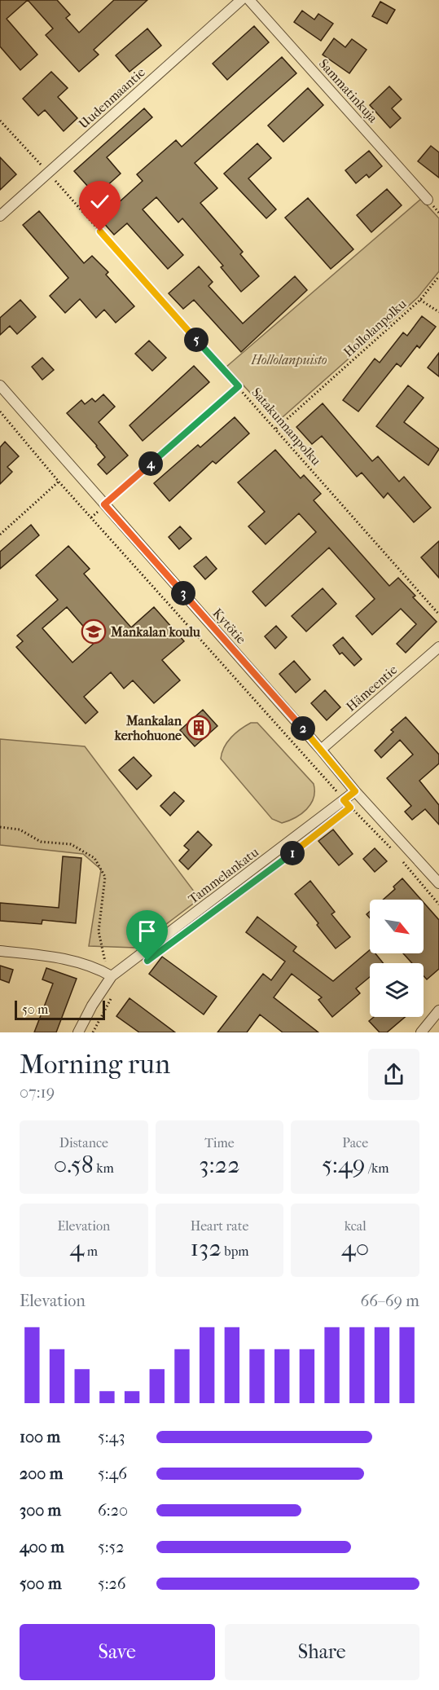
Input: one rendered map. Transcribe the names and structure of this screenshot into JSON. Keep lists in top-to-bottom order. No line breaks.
{"streets":{"street":["Sammatinkuja","Uudenmaantie","Kytötie","Hämeentie","Tammelankatu"],"path":["Hollolanpolku","Satakunnanpolku"]},"crossings":[["Uudenmaantie","Satakunnanpolku"],["Hollolanpolku","Satakunnanpolku"],["Kytötie","Hämeentie"],["Kytötie","Tammelankatu"]],"parks":["Hollolanpuisto"],"places":{"school or university":["Mankalan koulu"],"building":["Mankalan kerhohuone"]},"scale_bar":"50 m","north":"bottom right","page":{"pins":["5","4","3","2","1"],"scale":"50 m","heading":["Morning run","07:19"],"stats":[["Distance","0.58 km"],["Time","3:22"],["Pace","5:49 /km"],["Elevation","4 m"],["Heart rate","132 bpm"],["kcal","40"]],"chart":["Elevation","66–69 m"],"list":[{"name":"100 m","note":"5:43"},{"name":"200 m","note":"5:46"},{"name":"300 m","note":"6:20"},{"name":"400 m","note":"5:52"},{"name":"500 m","note":"5:26"}],"buttons":["Save","Share"]}}
